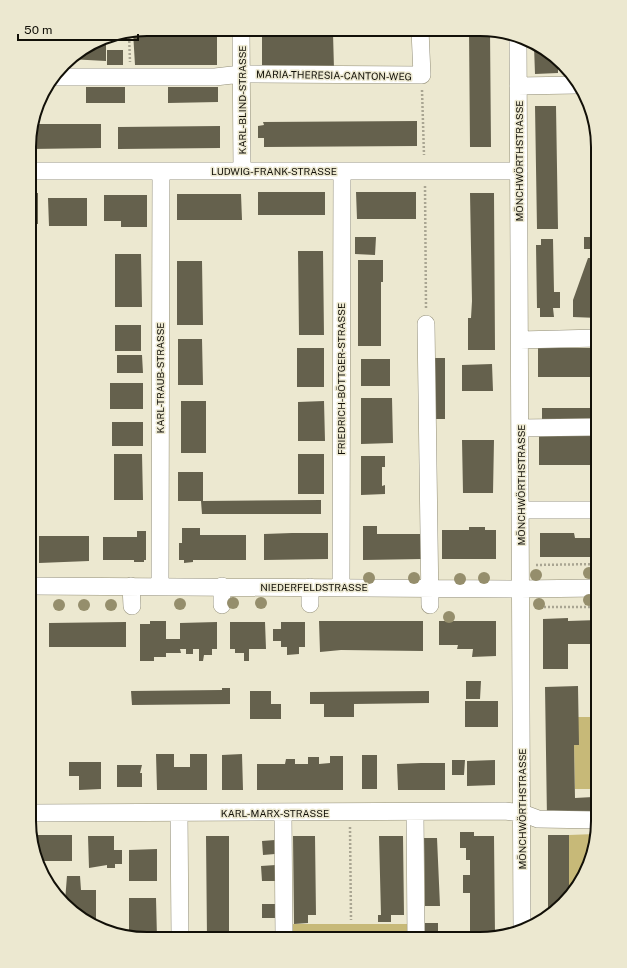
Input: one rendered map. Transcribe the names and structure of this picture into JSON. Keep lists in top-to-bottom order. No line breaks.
{"streets":{"street":["MARIA-THERESIA-CANTON-WEG","KARL-BLIND-STRASSE","MÖNCHWÖRTHSTRASSE","LUDWIG-FRANK-STRASSE","KARL-TRAUB-STRASSE","FRIEDRICH-BÖTTGER-STRASSE","NIEDERFELDSTRASSE","KARL-MARX-STRASSE"]},"crossings":[["MARIA-THERESIA-CANTON-WEG","KARL-BLIND-STRASSE"],["KARL-BLIND-STRASSE","LUDWIG-FRANK-STRASSE"],["MÖNCHWÖRTHSTRASSE","LUDWIG-FRANK-STRASSE"],["MÖNCHWÖRTHSTRASSE","NIEDERFELDSTRASSE"],["MÖNCHWÖRTHSTRASSE","KARL-MARX-STRASSE"],["LUDWIG-FRANK-STRASSE","KARL-TRAUB-STRASSE"],["LUDWIG-FRANK-STRASSE","FRIEDRICH-BÖTTGER-STRASSE"],["KARL-TRAUB-STRASSE","NIEDERFELDSTRASSE"],["FRIEDRICH-BÖTTGER-STRASSE","NIEDERFELDSTRASSE"]],"scale_bar":"50 m"}
